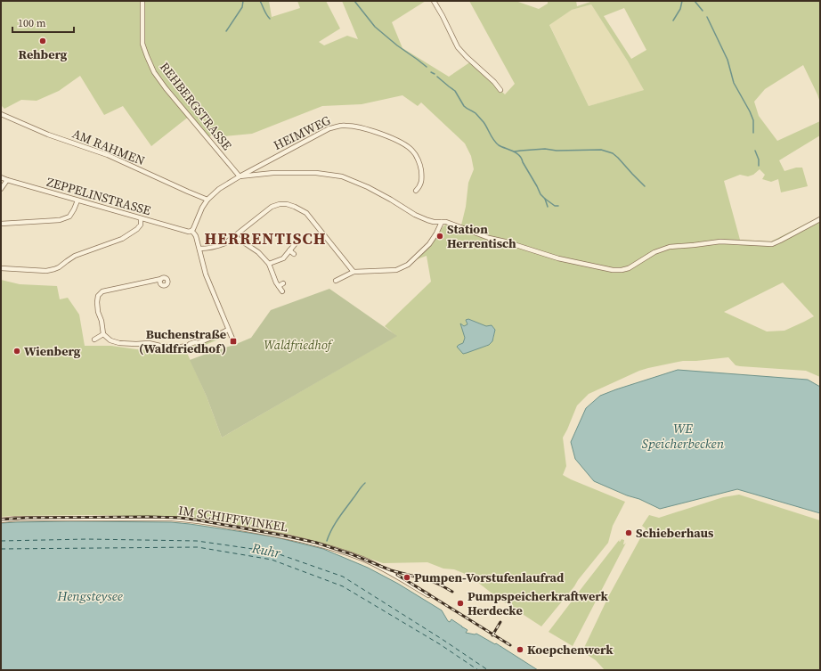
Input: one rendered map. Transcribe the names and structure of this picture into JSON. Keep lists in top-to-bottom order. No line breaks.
{"streets":{"street":["REHBERGSTRASSE","HEIMWEG","AM RAHMEN","ZEPPELINSTRASSE","IM SCHIFFWINKEL"]},"crossings":[["REHBERGSTRASSE","HEIMWEG"],["HEIMWEG","AM RAHMEN"],["HEIMWEG","ZEPPELINSTRASSE"]],"districts":["HERRENTISCH"],"water":["WE Speicherbecken","Ruhr","Hengsteysee"],"parks":["Waldfriedhof"],"places":{"other":["Rehberg","Station Herrentisch","Wienberg","Schieberhaus","Pumpen-Vorstufenlaufrad","Pumpspeicherkraftwerk Herdecke","Koepchenwerk"],"transit":["Buchenstraße (Waldfriedhof)"]},"scale_bar":"100 m"}
